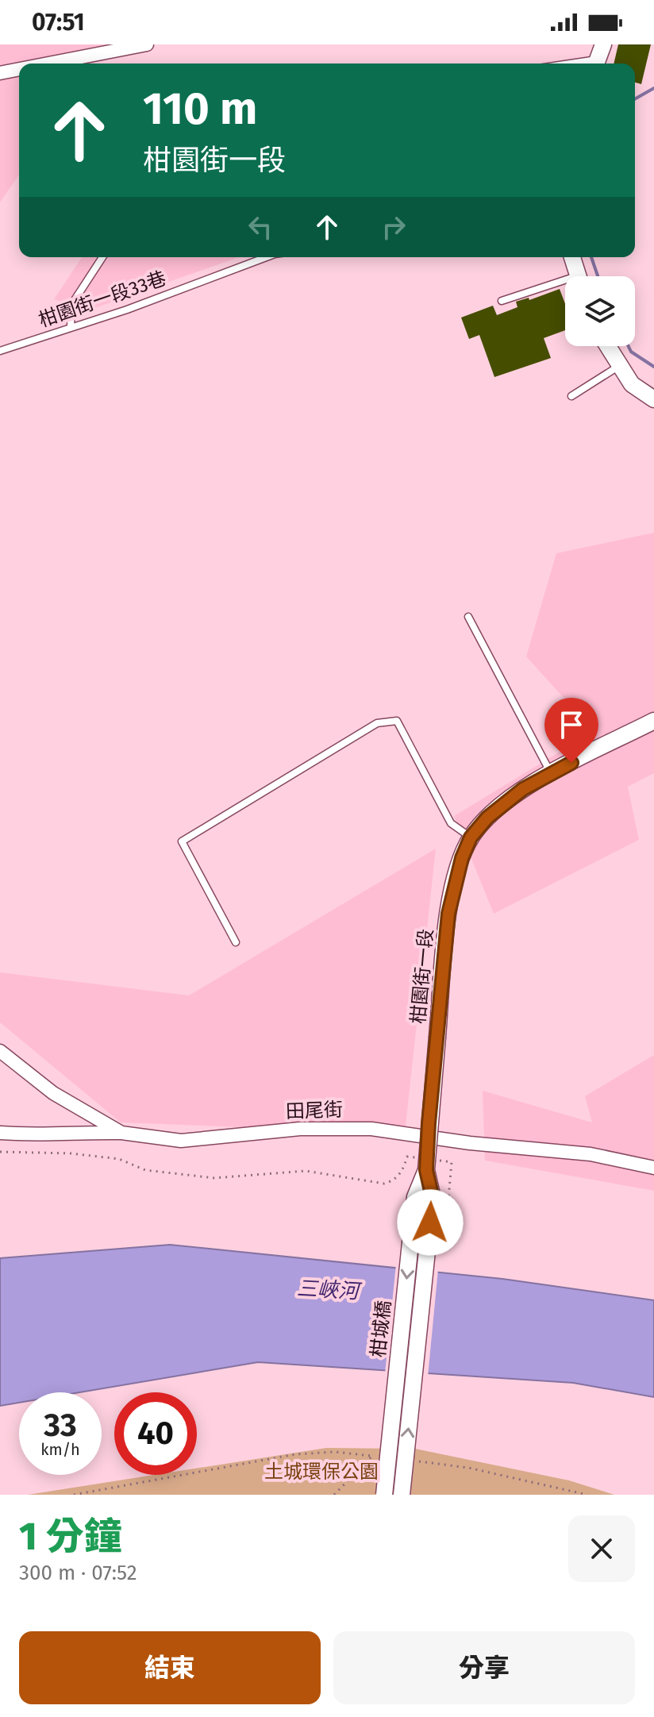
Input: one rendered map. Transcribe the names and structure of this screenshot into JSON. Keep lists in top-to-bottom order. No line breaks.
{"streets":{"street":["柑園街一段","田尾街","柑城橋"],"lane":["柑園街一段33巷"]},"crossings":[["柑園街一段","柑城橋"]],"water":["三峽河"],"parks":["土城環保公園"],"page":{"status":"07:51","turn":["110 m","柑園街一段"],"speed":"33 km/h","limit":"40","heading":["1 分鐘","300 m · 07:52"],"buttons":["結束","分享"]}}
